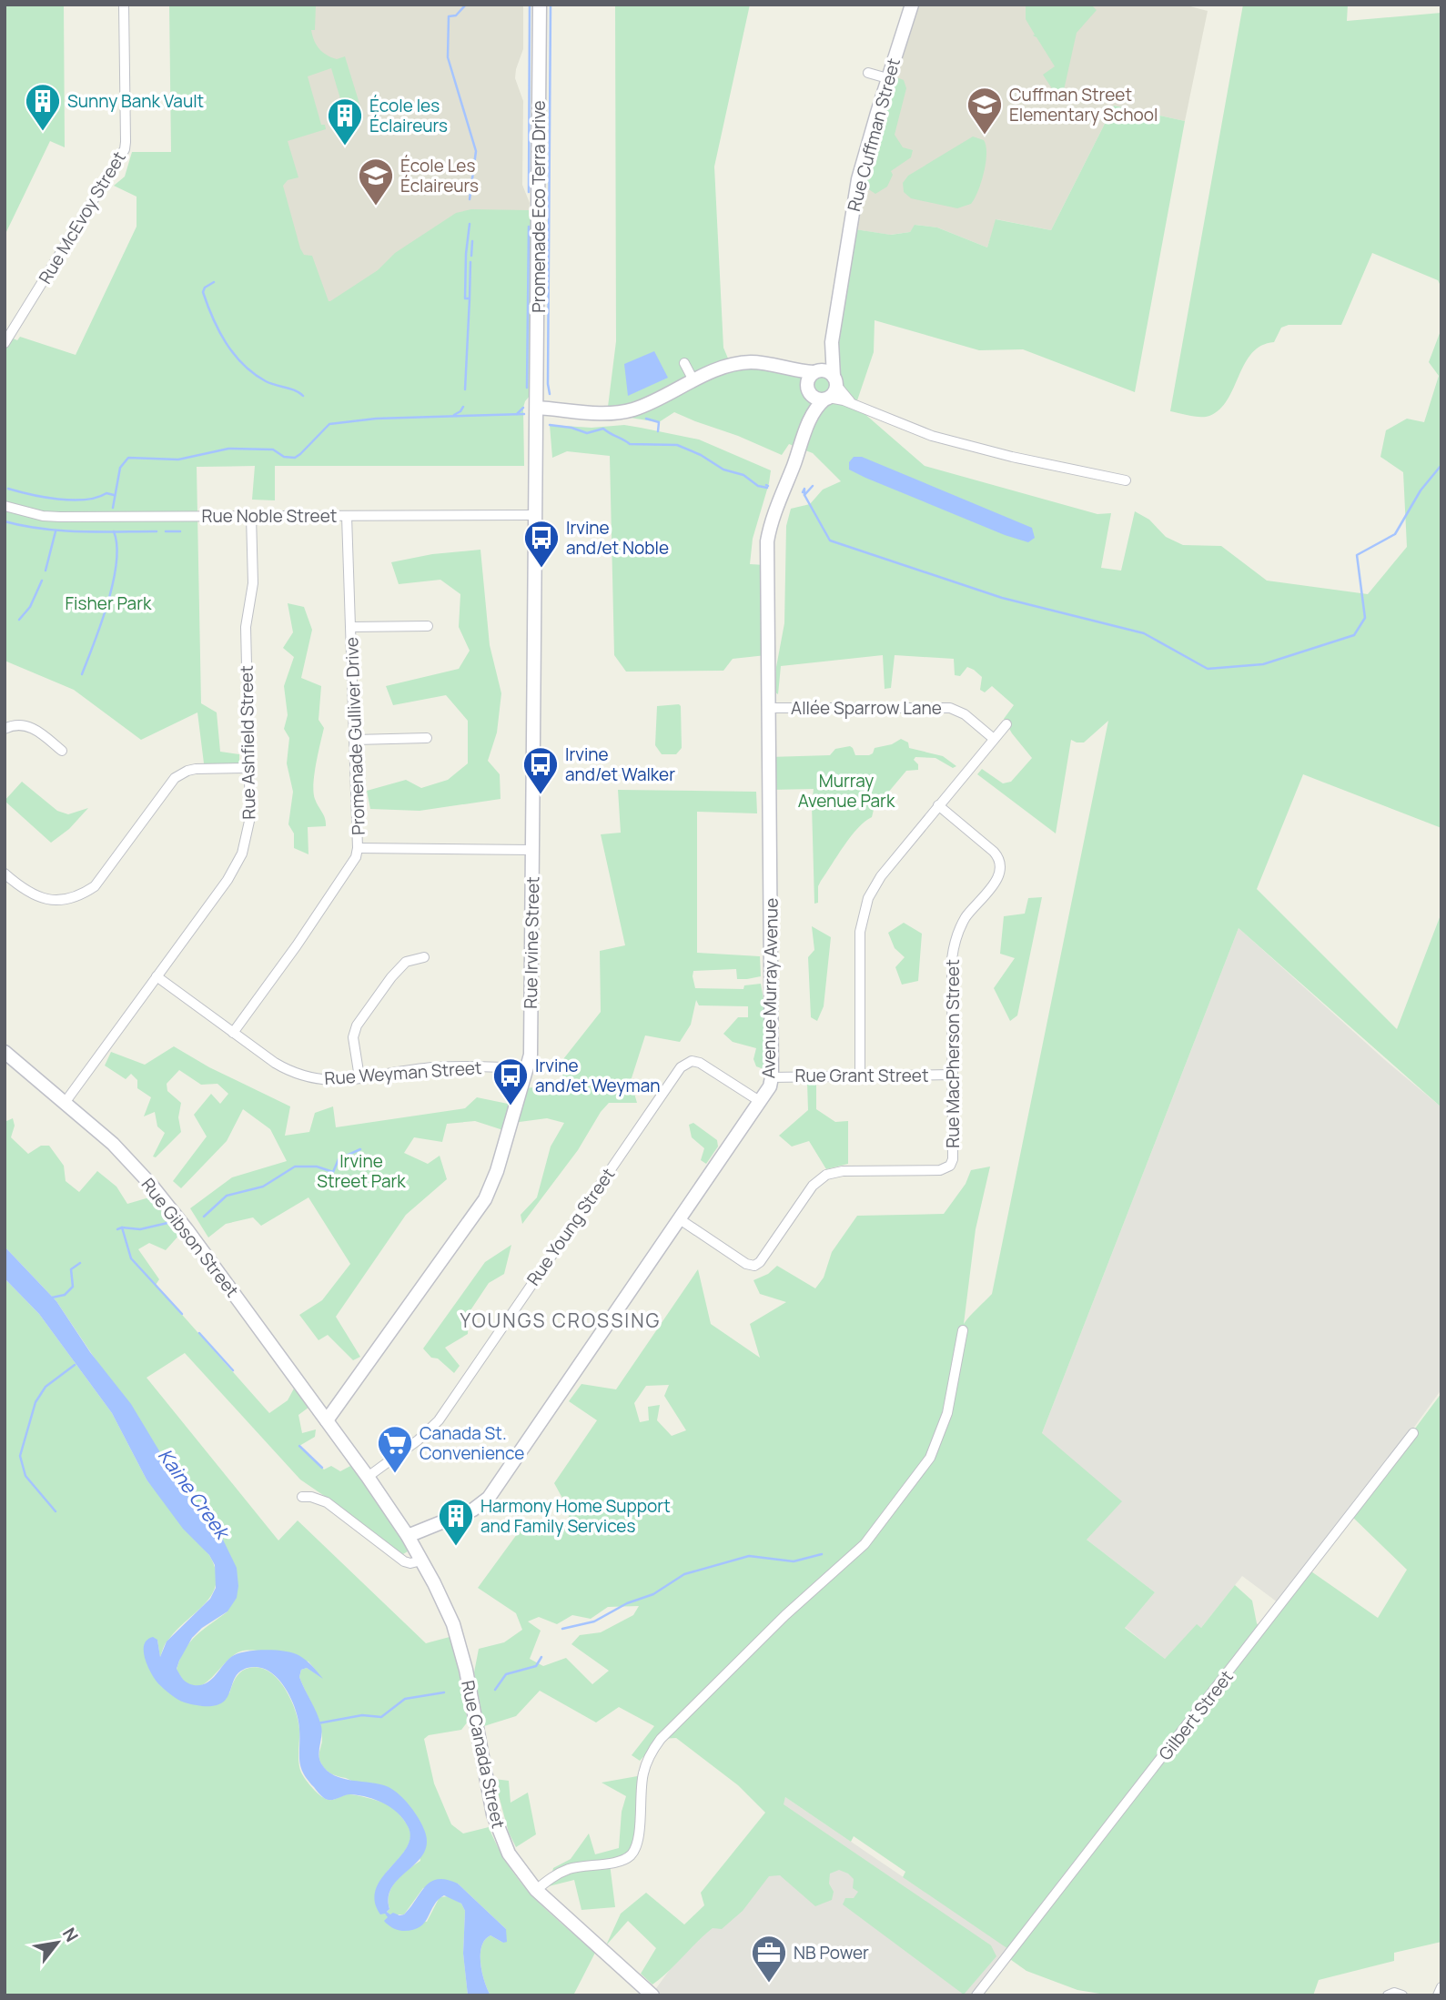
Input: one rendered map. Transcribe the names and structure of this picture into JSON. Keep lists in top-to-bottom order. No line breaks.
{"streets":{"street":["Rue Cuffman Street","Promenade Eco Terra Drive","Rue McEvoy Street","Rue Noble Street","Allée Sparrow Lane","Promenade Gulliver Drive","Rue Ashfield Street","Rue Irvine Street","Avenue Murray Avenue","Rue MacPherson Street","Rue Weyman Street","Rue Grant Street","Rue Young Street","Rue Gibson Street","Gilbert Street","Rue Canada Street"]},"crossings":[["Promenade Eco Terra Drive","Rue Irvine Street"],["Rue Noble Street","Promenade Gulliver Drive"],["Rue Noble Street","Rue Ashfield Street"],["Rue Noble Street","Rue Irvine Street"],["Allée Sparrow Lane","Avenue Murray Avenue"],["Promenade Gulliver Drive","Rue Weyman Street"],["Rue Ashfield Street","Rue Weyman Street"],["Rue Ashfield Street","Rue Gibson Street"],["Rue Irvine Street","Rue Weyman Street"],["Rue Irvine Street","Rue Gibson Street"],["Avenue Murray Avenue","Rue MacPherson Street"],["Avenue Murray Avenue","Rue Grant Street"],["Avenue Murray Avenue","Rue Young Street"],["Avenue Murray Avenue","Rue Canada Street"],["Rue MacPherson Street","Rue Grant Street"],["Rue Young Street","Rue Gibson Street"],["Rue Young Street","Rue Canada Street"],["Rue Gibson Street","Rue Canada Street"]],"districts":["YOUNGS CROSSING"],"water":["Kaine Creek"],"parks":["Fisher Park","Murray Avenue Park","Irvine Street Park"],"places":{"building":["Sunny Bank Vault","École les Éclaireurs","Harmony Home Support and Family Services"],"school or university":["Cuffman Street Elementary School","École Les Éclaireurs"],"bus stop":["Irvine and/et Noble","Irvine and/et Walker","Irvine and/et Weyman"],"supermarket":["Canada St. Convenience"],"office":["NB Power"]},"north":"top right"}
